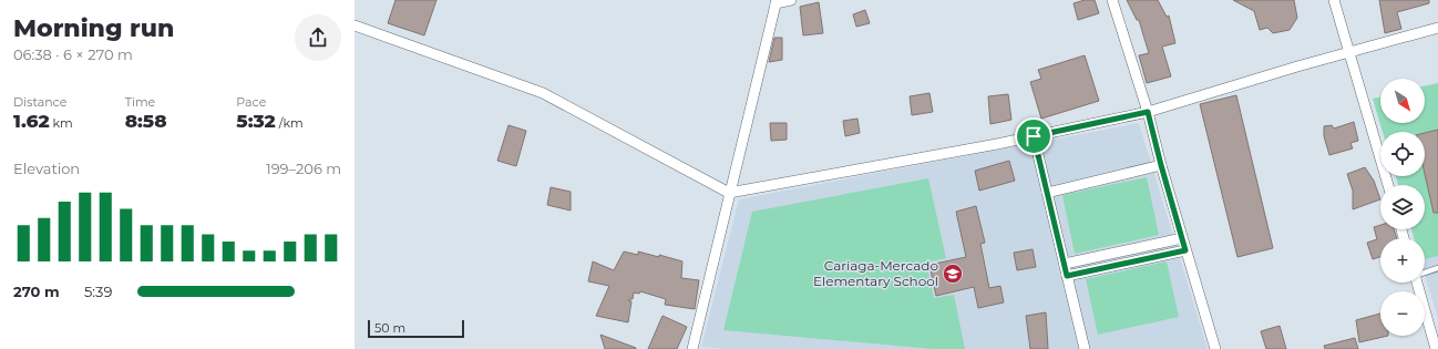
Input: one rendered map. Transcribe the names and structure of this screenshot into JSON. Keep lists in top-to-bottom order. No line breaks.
{"places":{"school or university":["Cariaga-Mercado Elementary School"]},"scale_bar":"50 m","north":"bottom right","page":{"heading":["Morning run","06:38 · 6 × 270 m"],"stats":[["Distance","1.62 km"],["Time","8:58"],["Pace","5:32 /km"]],"map_buttons":["+","−"],"chart":["Elevation","199–206 m"],"list":[{"name":"270 m","note":"5:39"}],"scale":"50 m"}}
